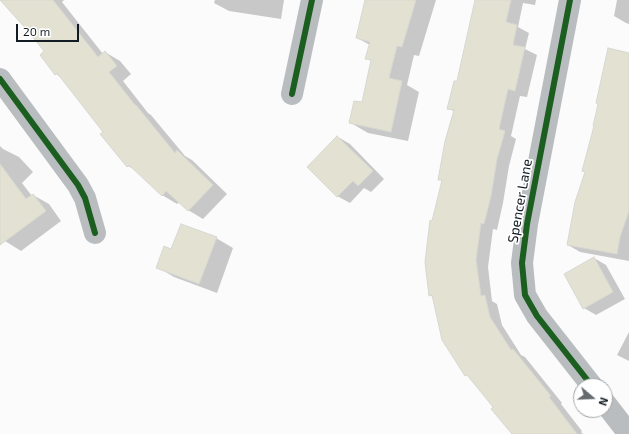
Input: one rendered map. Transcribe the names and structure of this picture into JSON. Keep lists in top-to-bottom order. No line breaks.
{"streets":{"street":["Spencer Lane"]},"scale_bar":"20 m","north":"right"}
